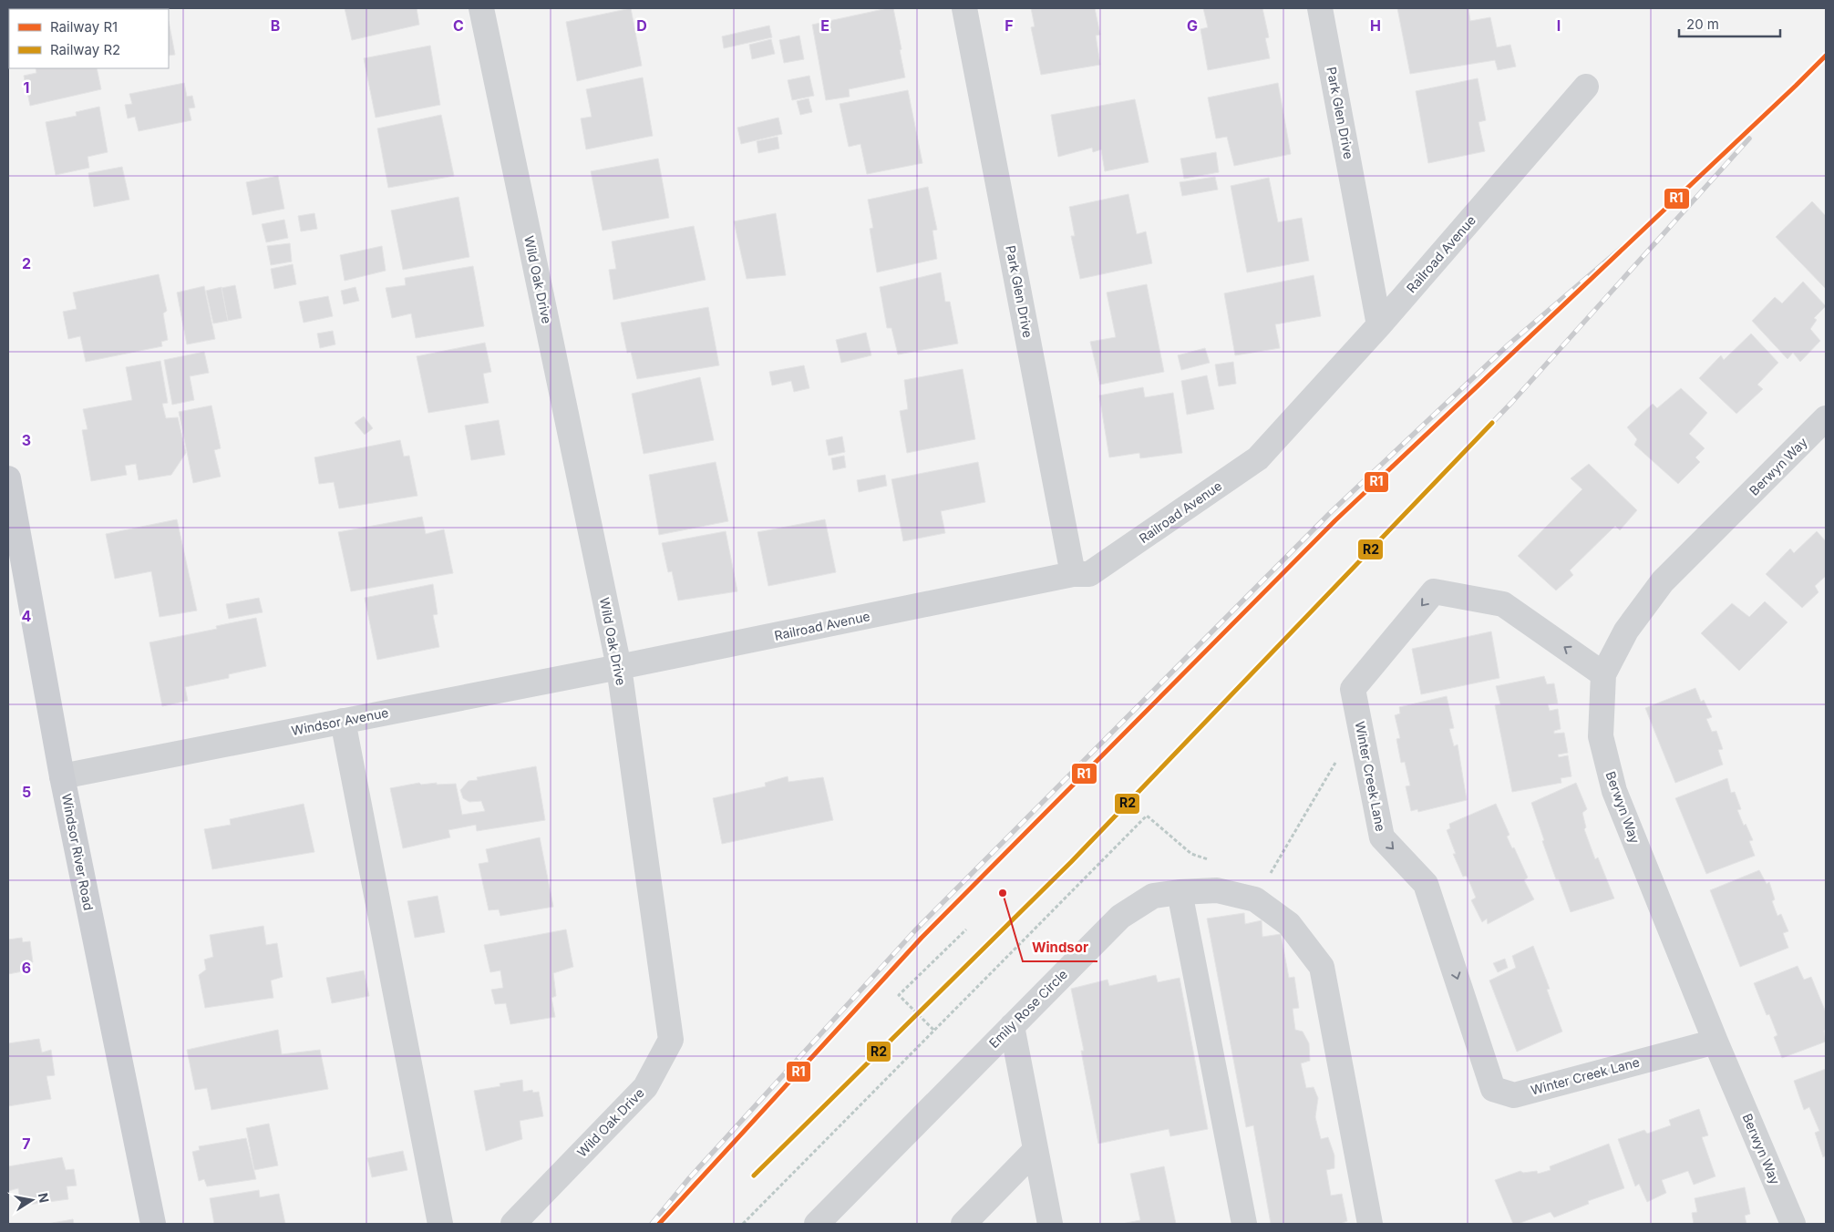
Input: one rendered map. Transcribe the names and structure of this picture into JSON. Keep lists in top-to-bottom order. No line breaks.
{"streets":{"main road":["Windsor River Road"],"street":["Park Glen Drive","Railroad Avenue","Wild Oak Drive","Berwyn Way","Windsor Avenue","Winter Creek Lane","Emily Rose Circle"]},"crossings":[["Park Glen Drive","Railroad Avenue"],["Railroad Avenue","Wild Oak Drive"],["Railroad Avenue","Windsor Avenue"],["Wild Oak Drive","Windsor Avenue"],["Berwyn Way","Winter Creek Lane"],["Windsor Avenue","Windsor River Road"]],"places":["Windsor"],"lines":["rail line R1","rail line R2"],"legend":["Railway R1","Railway R2"],"scale_bar":"20 m","north":"right","grid":{"columns":["B","C","D","E","F","G","H","I"],"rows":["1","2","3","4","5","6","7"]}}
